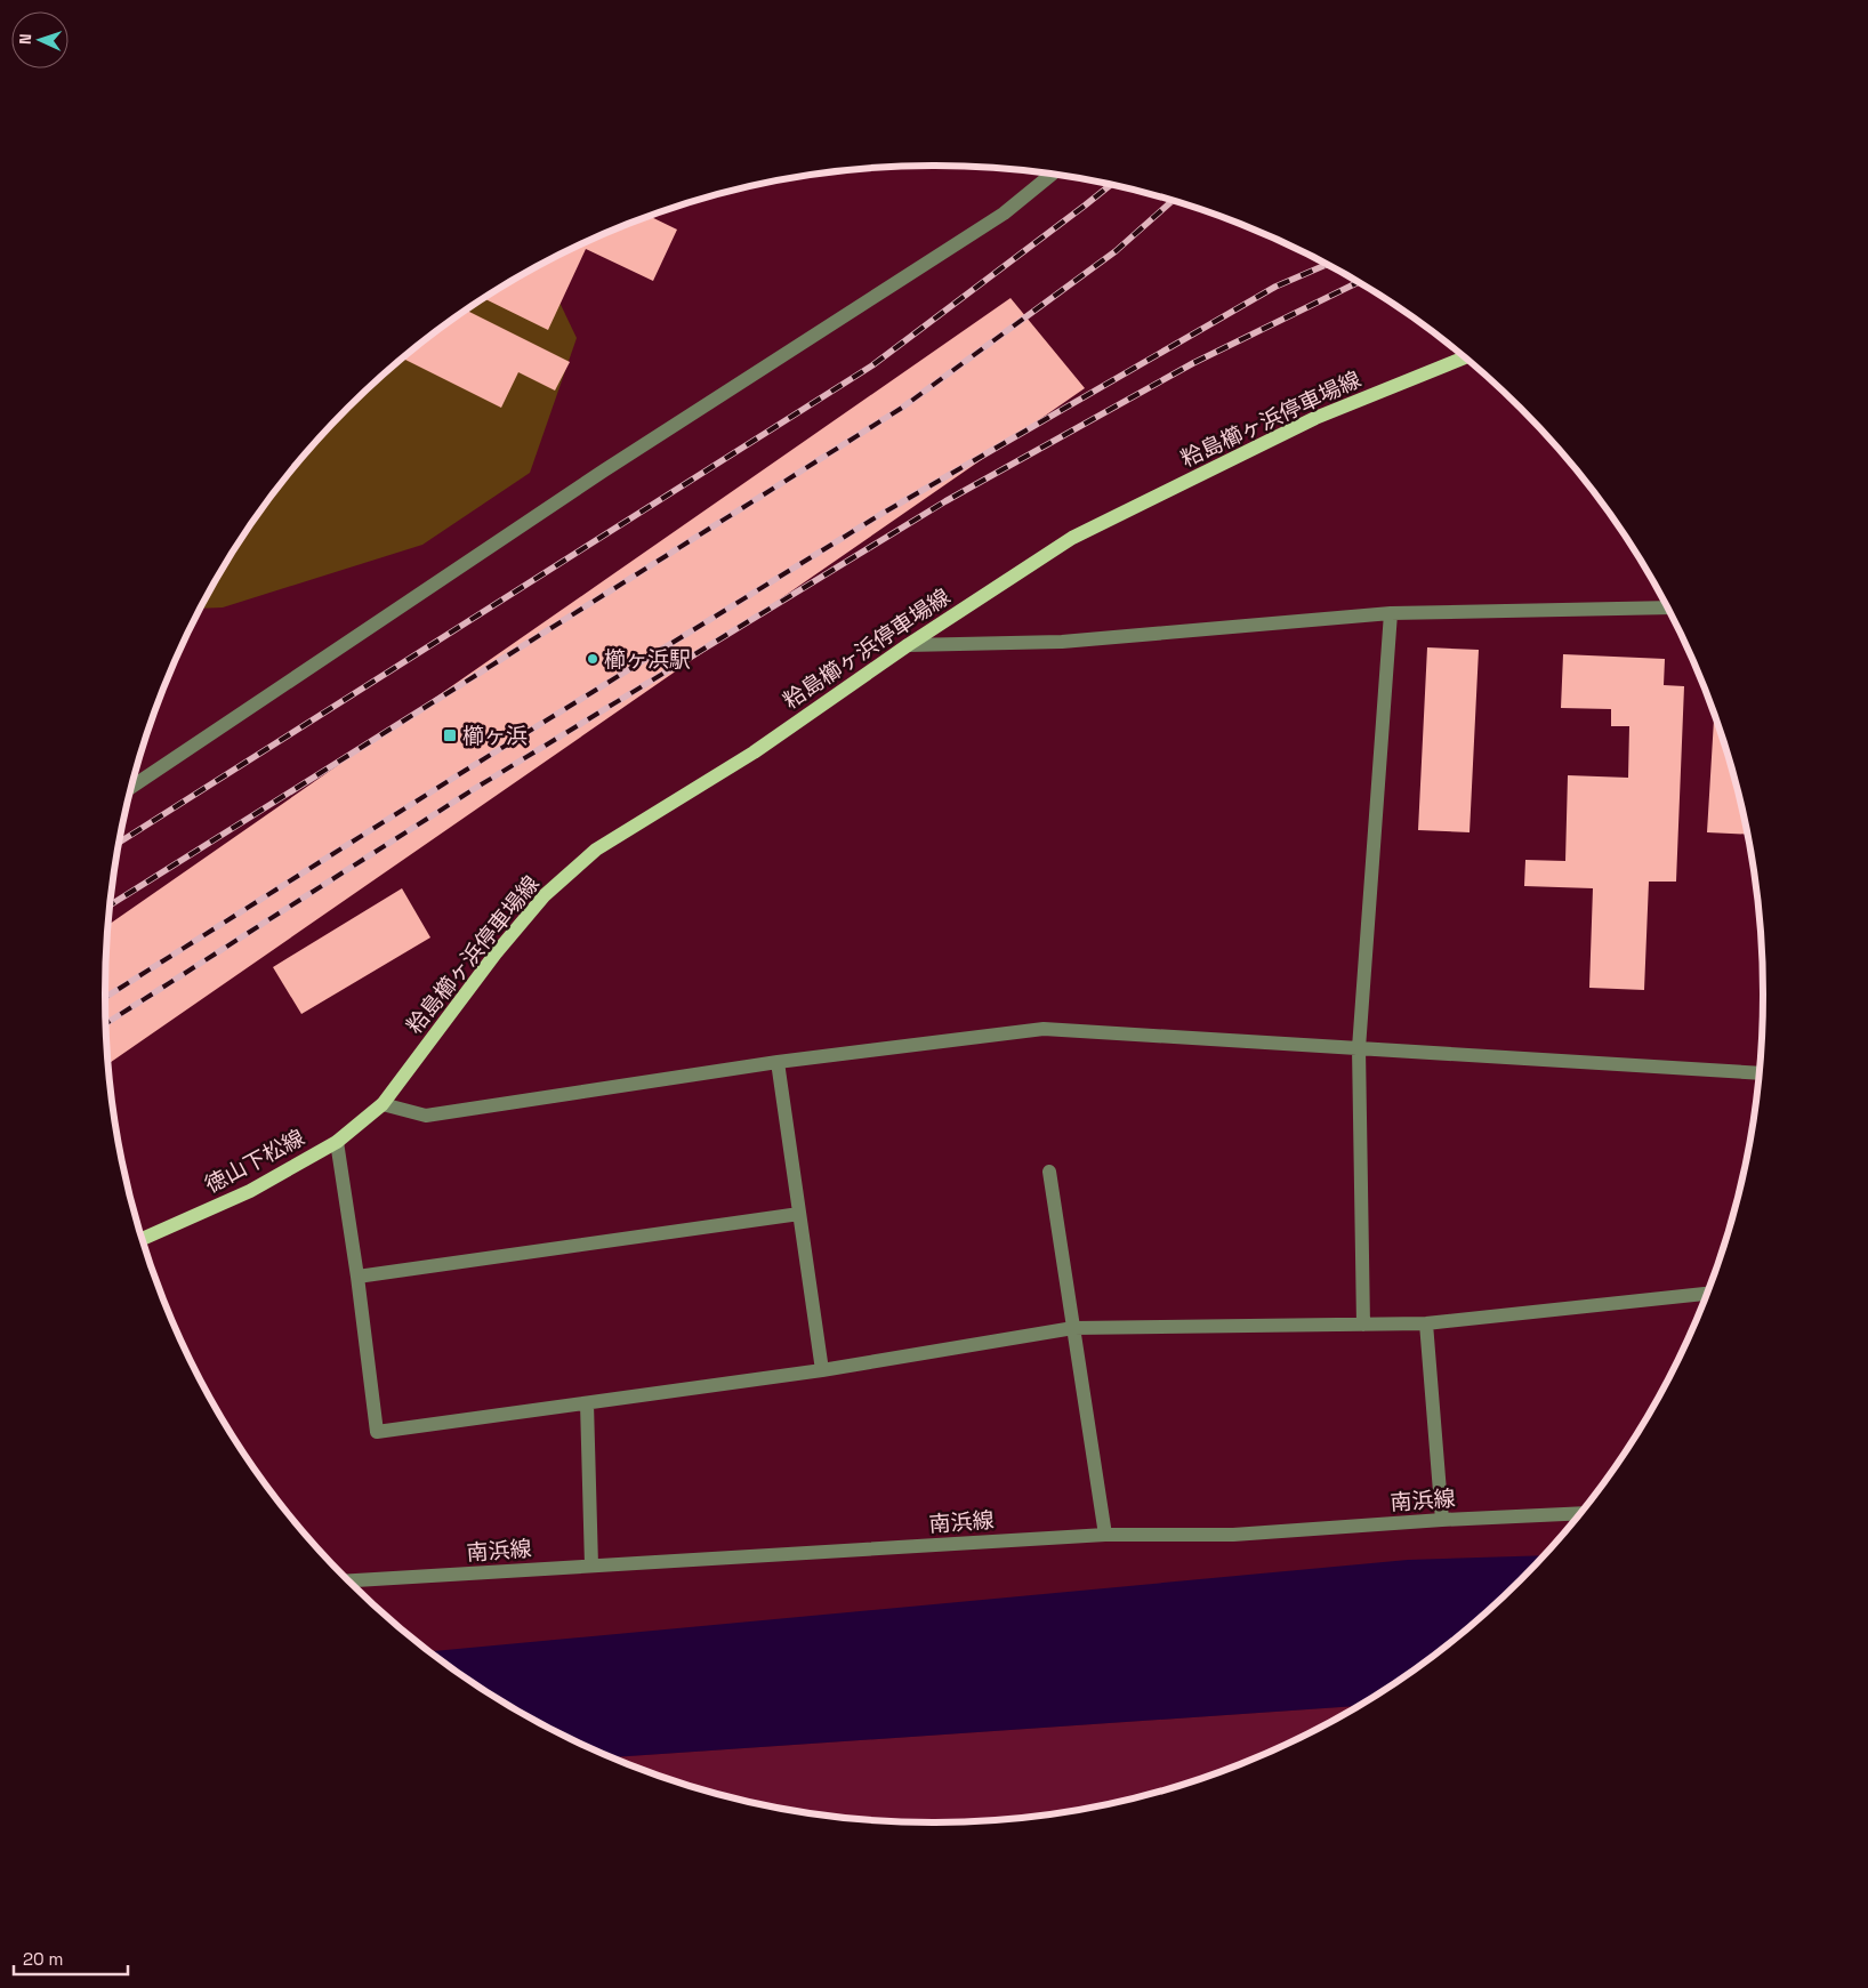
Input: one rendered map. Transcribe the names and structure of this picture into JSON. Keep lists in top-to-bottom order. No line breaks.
{"streets":{"main road":["粭島櫛ヶ浜停車場線","徳山下松線"],"street":["南浜線"]},"crossings":[["粭島櫛ヶ浜停車場線","徳山下松線"]],"places":{"other":["櫛ヶ浜駅"],"transit":["櫛ヶ浜"]},"scale_bar":"20 m","north":"left"}
